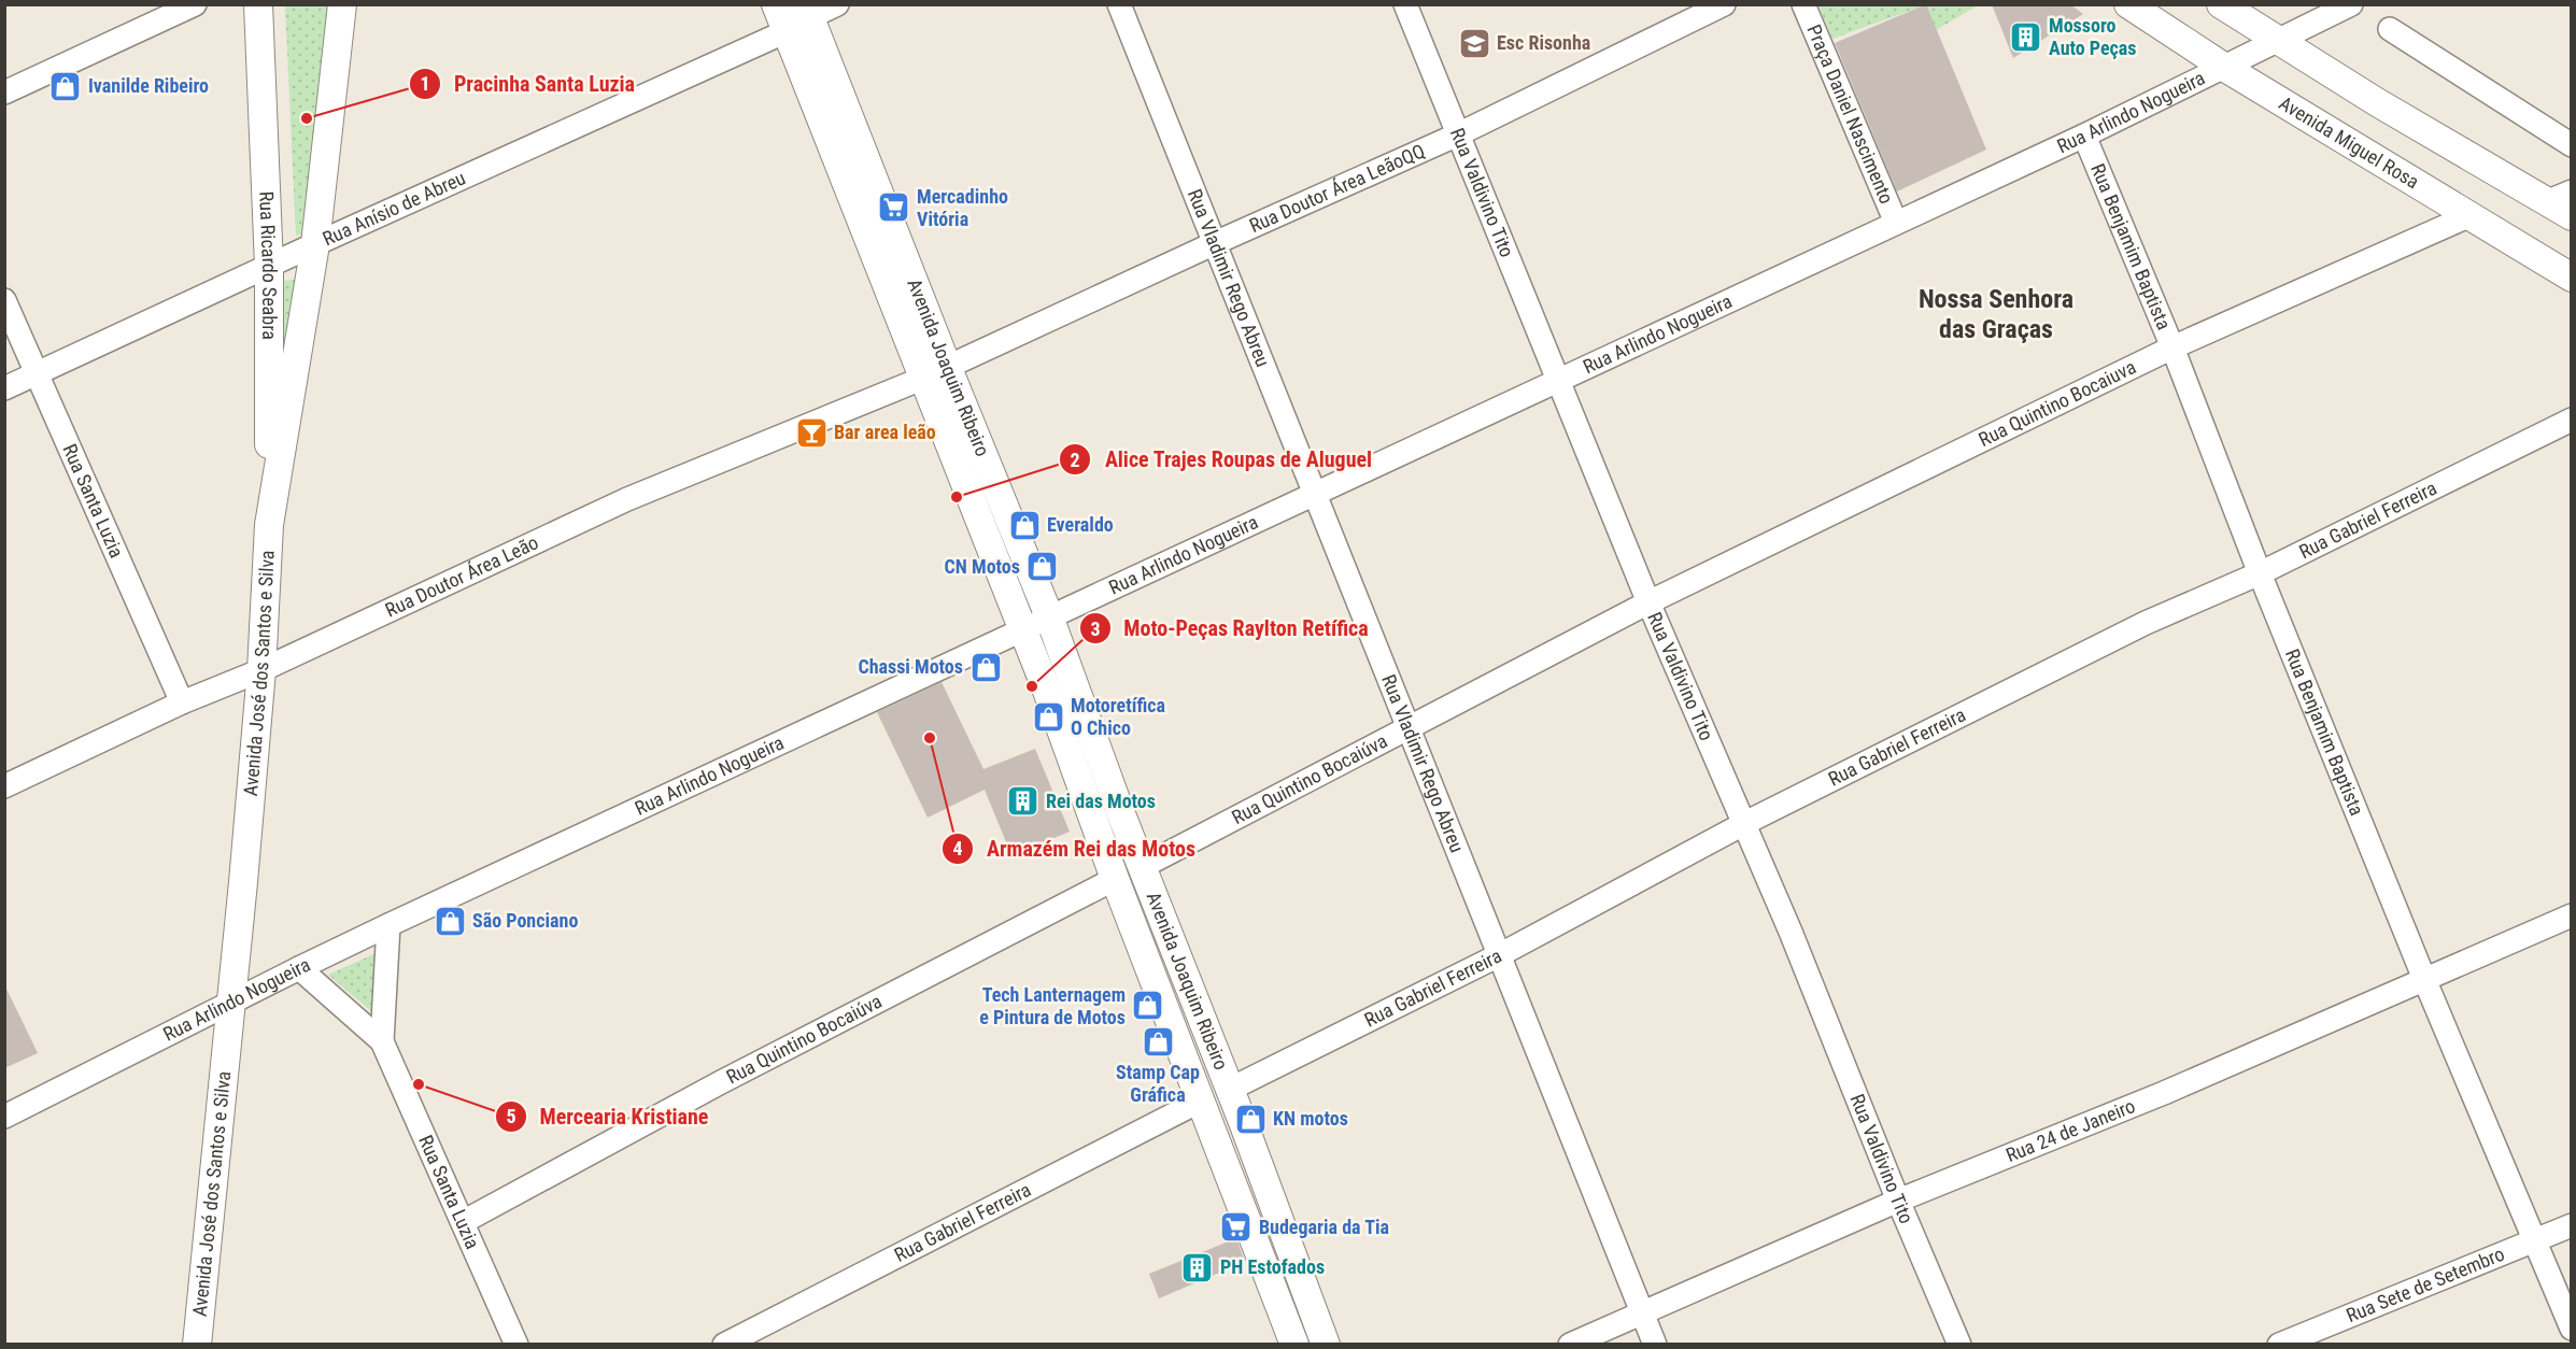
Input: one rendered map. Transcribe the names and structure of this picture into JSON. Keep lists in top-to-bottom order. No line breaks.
{"streets":{"main road":["Avenida Miguel Rosa","Rua Ricardo Seabra","Avenida Joaquim Ribeiro","Avenida José dos Santos e Silva"],"street":["Rua Arlindo Nogueira","Praça Daniel Nascimento","Rua Doutor Área LeãoQQ","Rua Valdivino Tito","Rua Anísio de Abreu","Rua Benjamim Baptista","Rua Vladimir Rego Abreu","Rua Quintino Bocaiuva","Rua Santa Luzia","Rua Gabriel Ferreira","Rua Doutor Área Leão","Rua Quintino Bocaiúva","Rua 24 de Janeiro","Rua Sete de Setembro"]},"crossings":[["Rua Arlindo Nogueira","Praça Daniel Nascimento"],["Rua Arlindo Nogueira","Avenida Miguel Rosa"],["Rua Arlindo Nogueira","Rua Valdivino Tito"],["Rua Arlindo Nogueira","Rua Benjamim Baptista"],["Rua Arlindo Nogueira","Rua Vladimir Rego Abreu"],["Rua Arlindo Nogueira","Avenida Joaquim Ribeiro"],["Rua Arlindo Nogueira","Rua Santa Luzia"],["Rua Arlindo Nogueira","Avenida José dos Santos e Silva"],["Avenida Miguel Rosa","Rua Quintino Bocaiuva"],["Rua Doutor Área LeãoQQ","Rua Valdivino Tito"],["Rua Doutor Área LeãoQQ","Rua Vladimir Rego Abreu"],["Rua Doutor Área LeãoQQ","Avenida Joaquim Ribeiro"],["Rua Doutor Área LeãoQQ","Rua Doutor Área Leão"],["Rua Valdivino Tito","Rua Quintino Bocaiuva"],["Rua Valdivino Tito","Rua Gabriel Ferreira"],["Rua Valdivino Tito","Rua Quintino Bocaiúva"],["Rua Valdivino Tito","Rua 24 de Janeiro"],["Rua Anísio de Abreu","Rua Ricardo Seabra"],["Rua Anísio de Abreu","Avenida Joaquim Ribeiro"],["Rua Anísio de Abreu","Rua Santa Luzia"],["Rua Anísio de Abreu","Avenida José dos Santos e Silva"],["Rua Benjamim Baptista","Rua Quintino Bocaiuva"],["Rua Benjamim Baptista","Rua Gabriel Ferreira"],["Rua Benjamim Baptista","Rua 24 de Janeiro"],["Rua Benjamim Baptista","Rua Sete de Setembro"],["Rua Ricardo Seabra","Avenida José dos Santos e Silva"],["Rua Vladimir Rego Abreu","Rua Gabriel Ferreira"],["Rua Vladimir Rego Abreu","Rua Quintino Bocaiúva"],["Rua Vladimir Rego Abreu","Rua 24 de Janeiro"],["Avenida Joaquim Ribeiro","Rua Gabriel Ferreira"],["Avenida Joaquim Ribeiro","Rua Doutor Área Leão"],["Avenida Joaquim Ribeiro","Rua Quintino Bocaiúva"],["Rua Quintino Bocaiuva","Rua Quintino Bocaiúva"],["Rua Santa Luzia","Rua Doutor Área Leão"],["Rua Santa Luzia","Rua Quintino Bocaiúva"],["Rua Doutor Área Leão","Avenida José dos Santos e Silva"]],"districts":["Nossa Senhora das Graças"],"places":{"building":["Mossoro Auto Peças","Rei das Motos","PH Estofados"],"school or university":["Esc Risonha"],"shop":["Ivanilde Ribeiro","Everaldo","CN Motos","Chassi Motos","Motoretífica O Chico","São Ponciano","Tech Lanternagem e Pintura de Motos","Stamp Cap Gráfica","KN motos"],"other":["Pracinha Santa Luzia","Alice Trajes Roupas de Aluguel","Moto-Peças Raylton Retífica","Armazém Rei das Motos","Mercearia Kristiane"],"supermarket":["Mercadinho Vitória","Budegaria da Tia"],"bar":["Bar area leão"]}}
